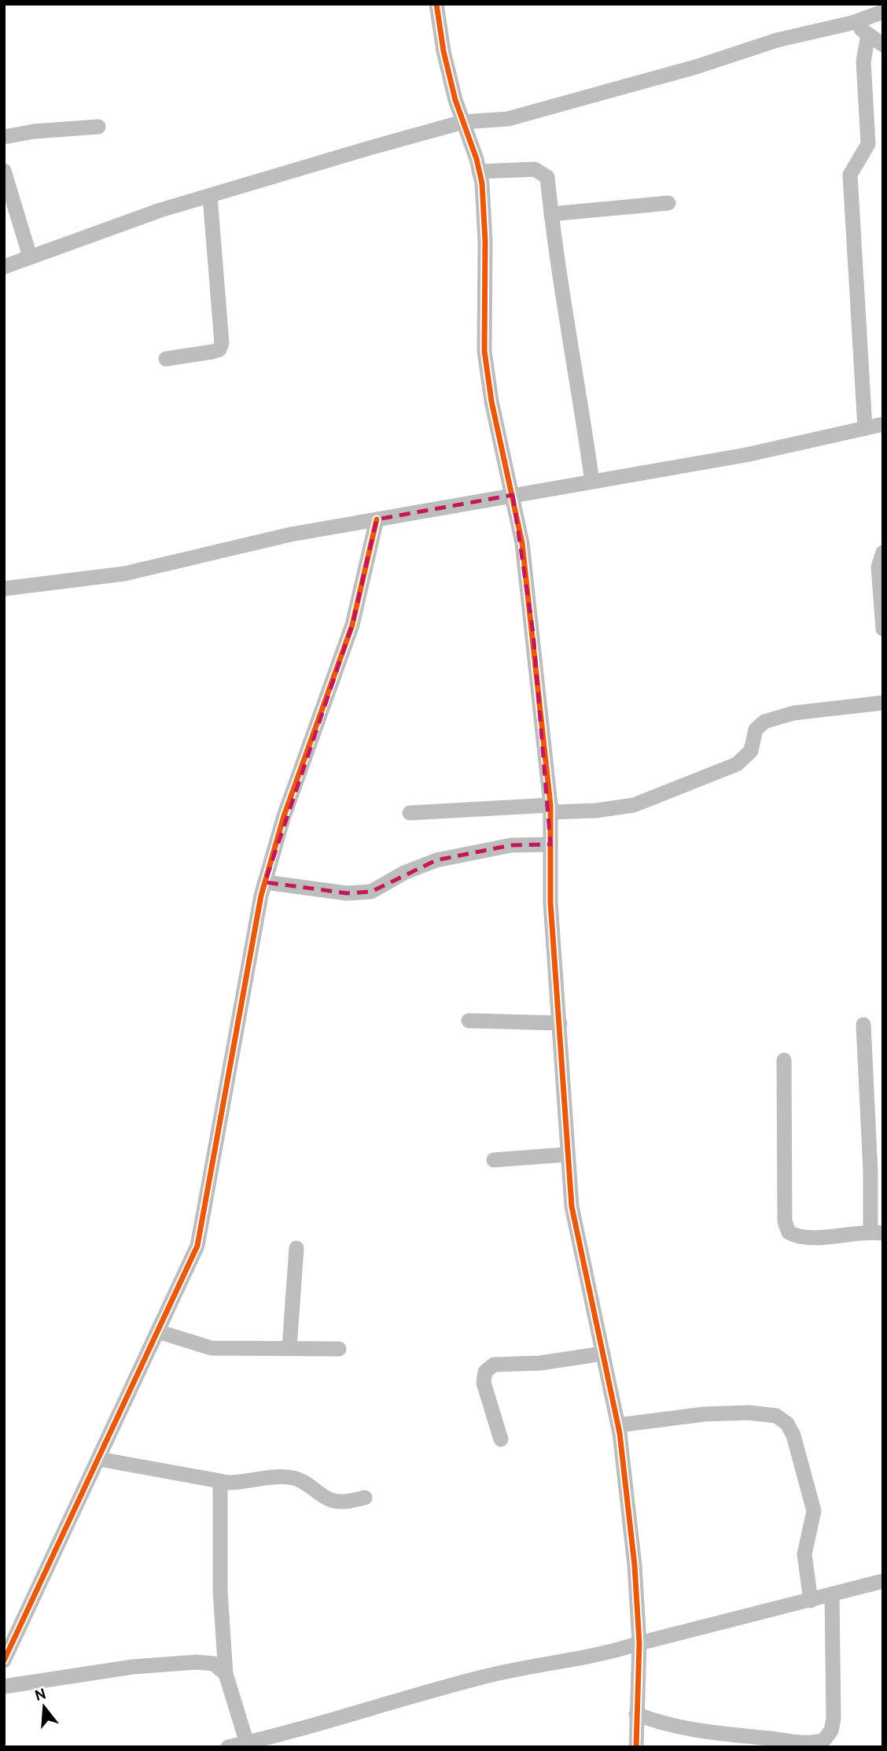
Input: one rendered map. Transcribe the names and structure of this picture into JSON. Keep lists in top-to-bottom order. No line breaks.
{"north":"top"}
